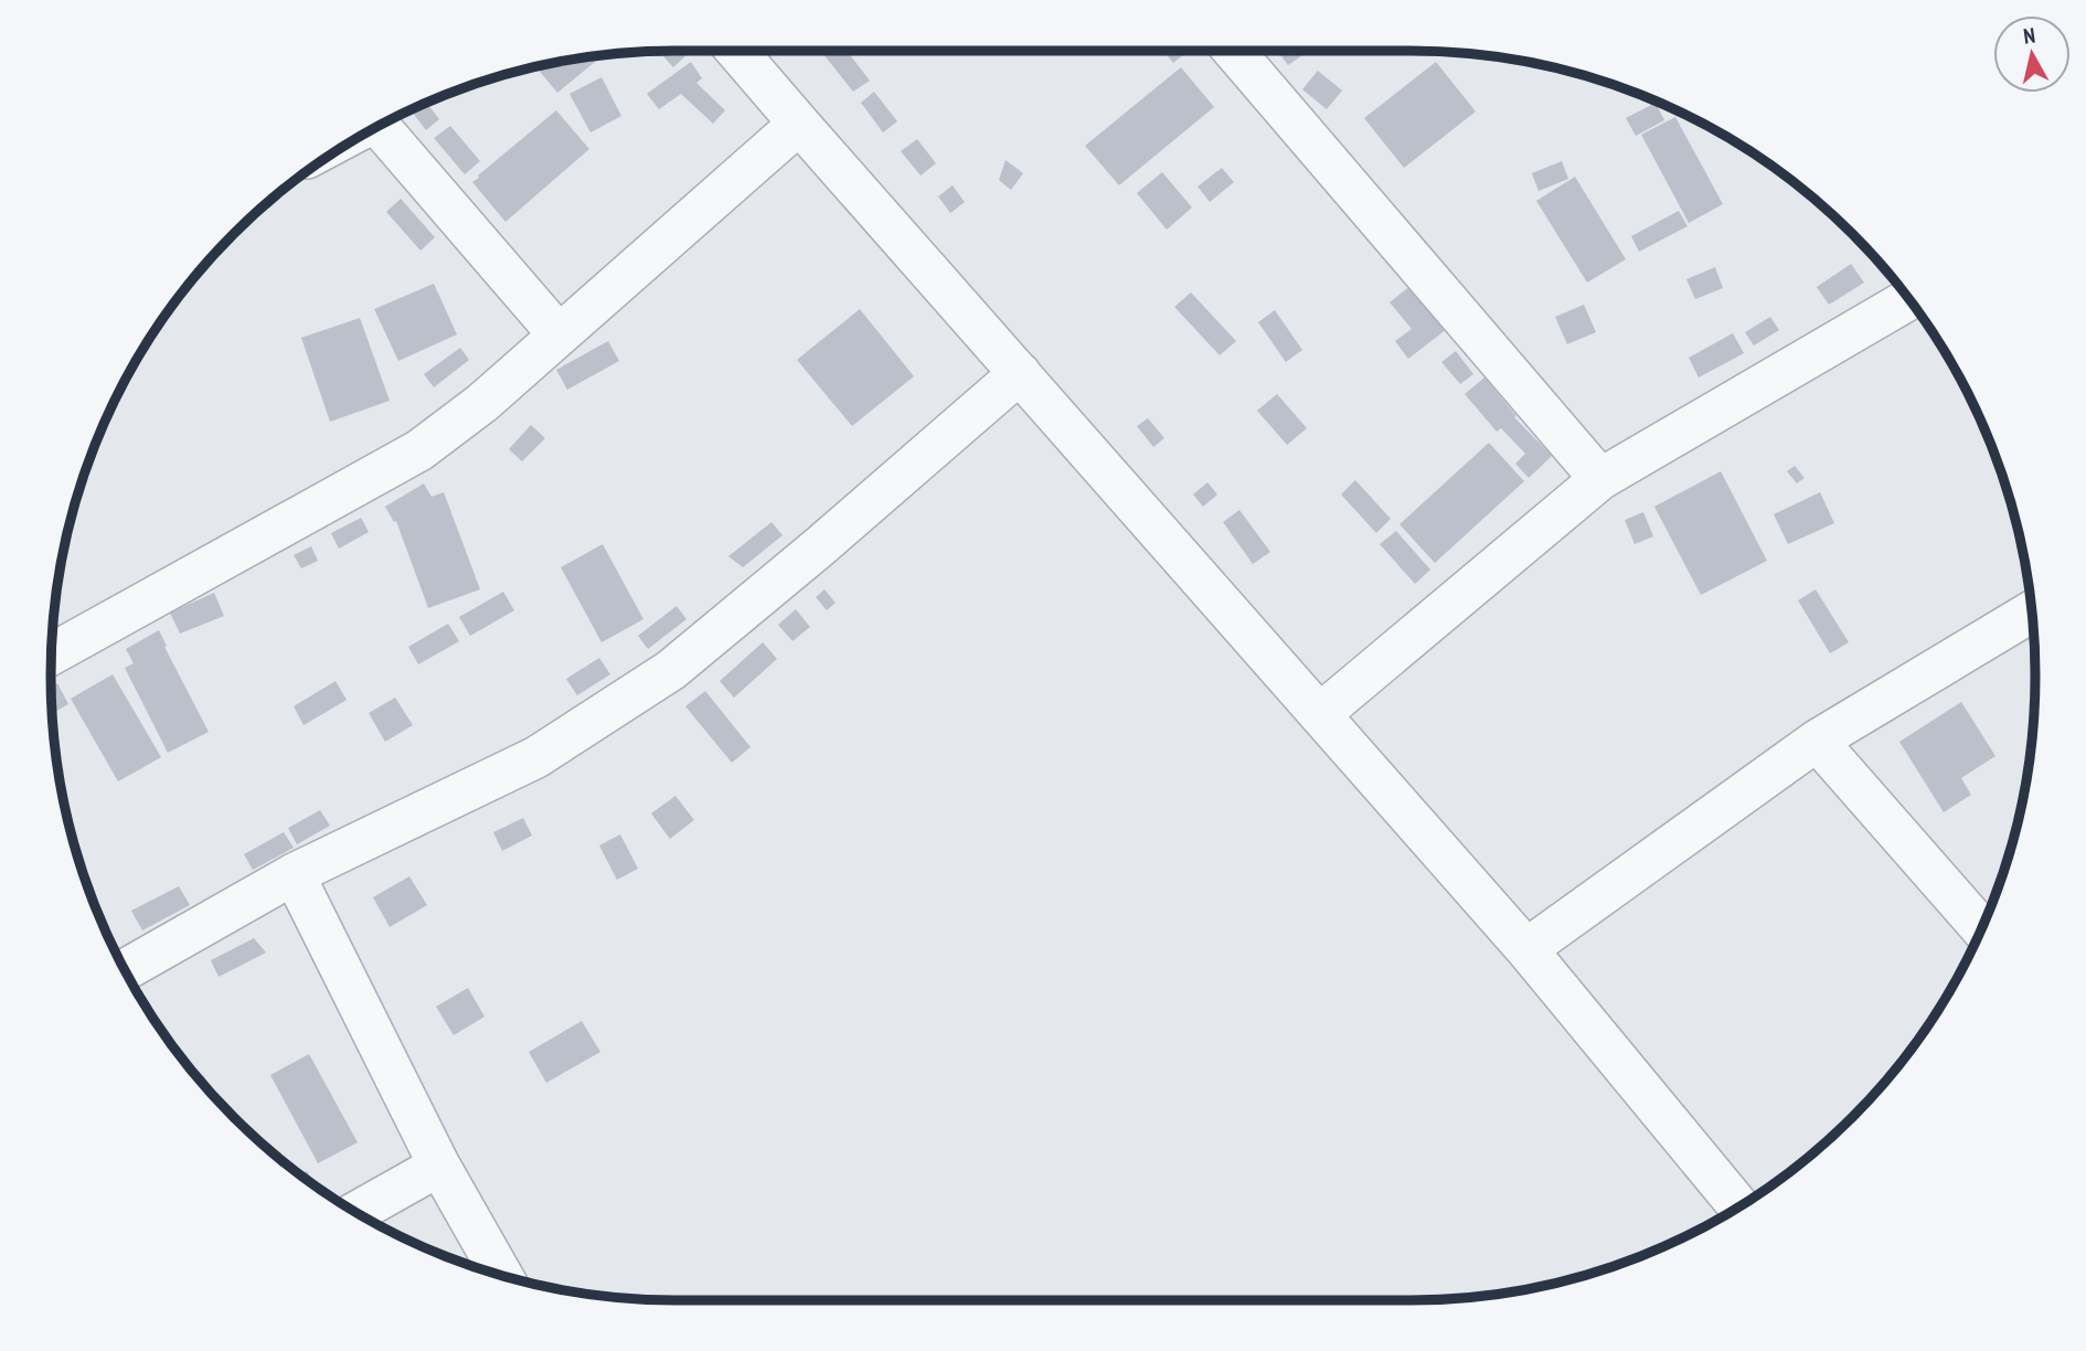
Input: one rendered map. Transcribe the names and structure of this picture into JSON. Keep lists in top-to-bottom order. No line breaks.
{"north":"top"}
